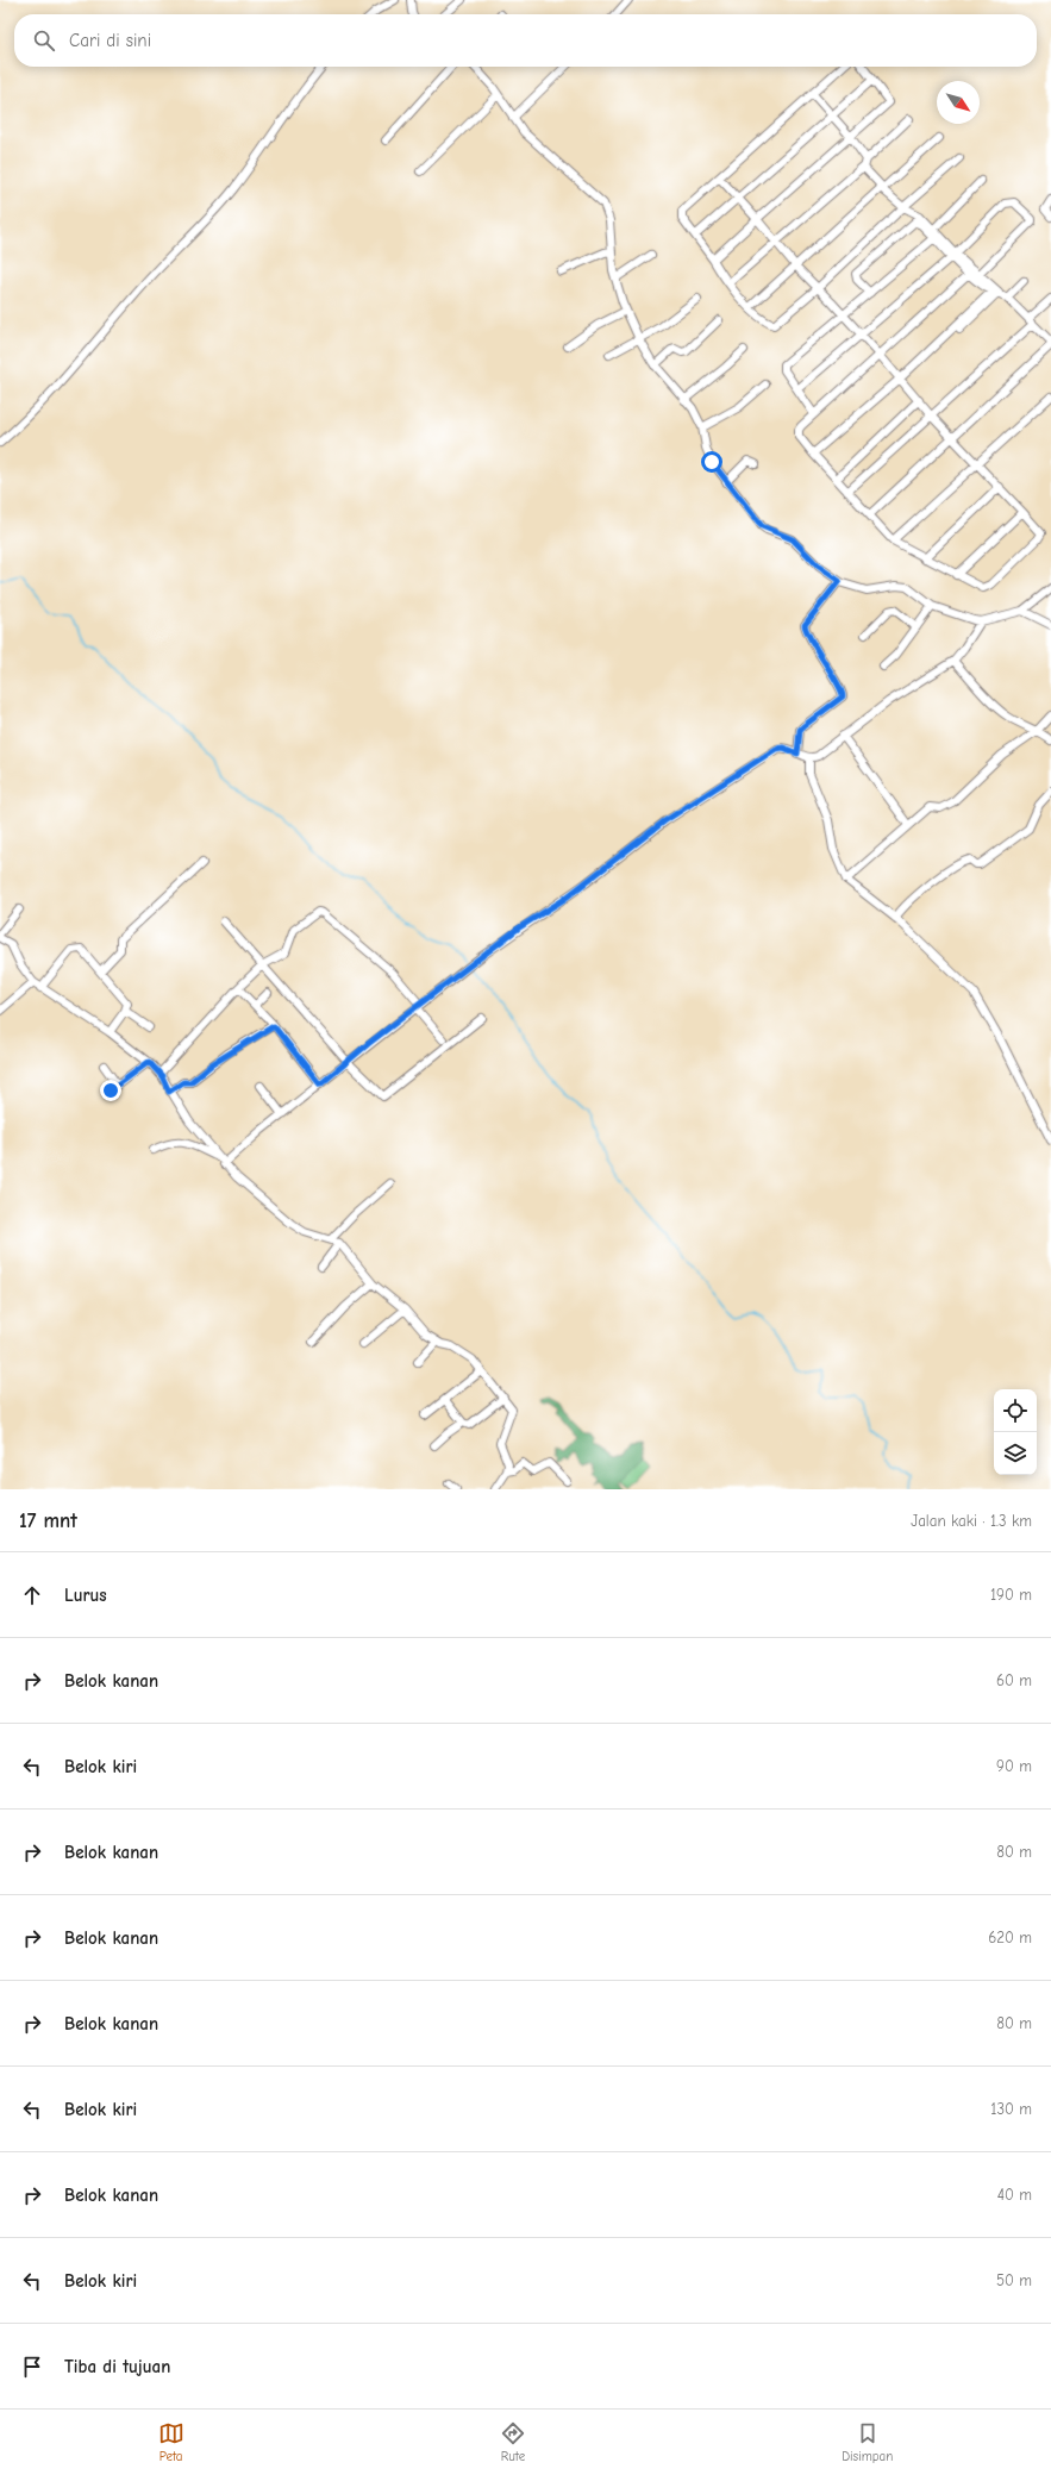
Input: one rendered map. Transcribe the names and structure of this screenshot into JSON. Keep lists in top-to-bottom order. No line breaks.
{"north":"bottom right","page":{"search":"Cari di sini","heading":["17 mnt","Jalan kaki · 1.3 km"],"list":[["Lurus","190 m"],["Belok kanan","60 m"],["Belok kiri","90 m"],["Belok kanan","80 m"],["Belok kanan","620 m"],["Belok kanan","80 m"],["Belok kiri","130 m"],["Belok kanan","40 m"],["Belok kiri","50 m"],"Tiba di tujuan"],"nav":["Peta","Rute","Disimpan"]}}
